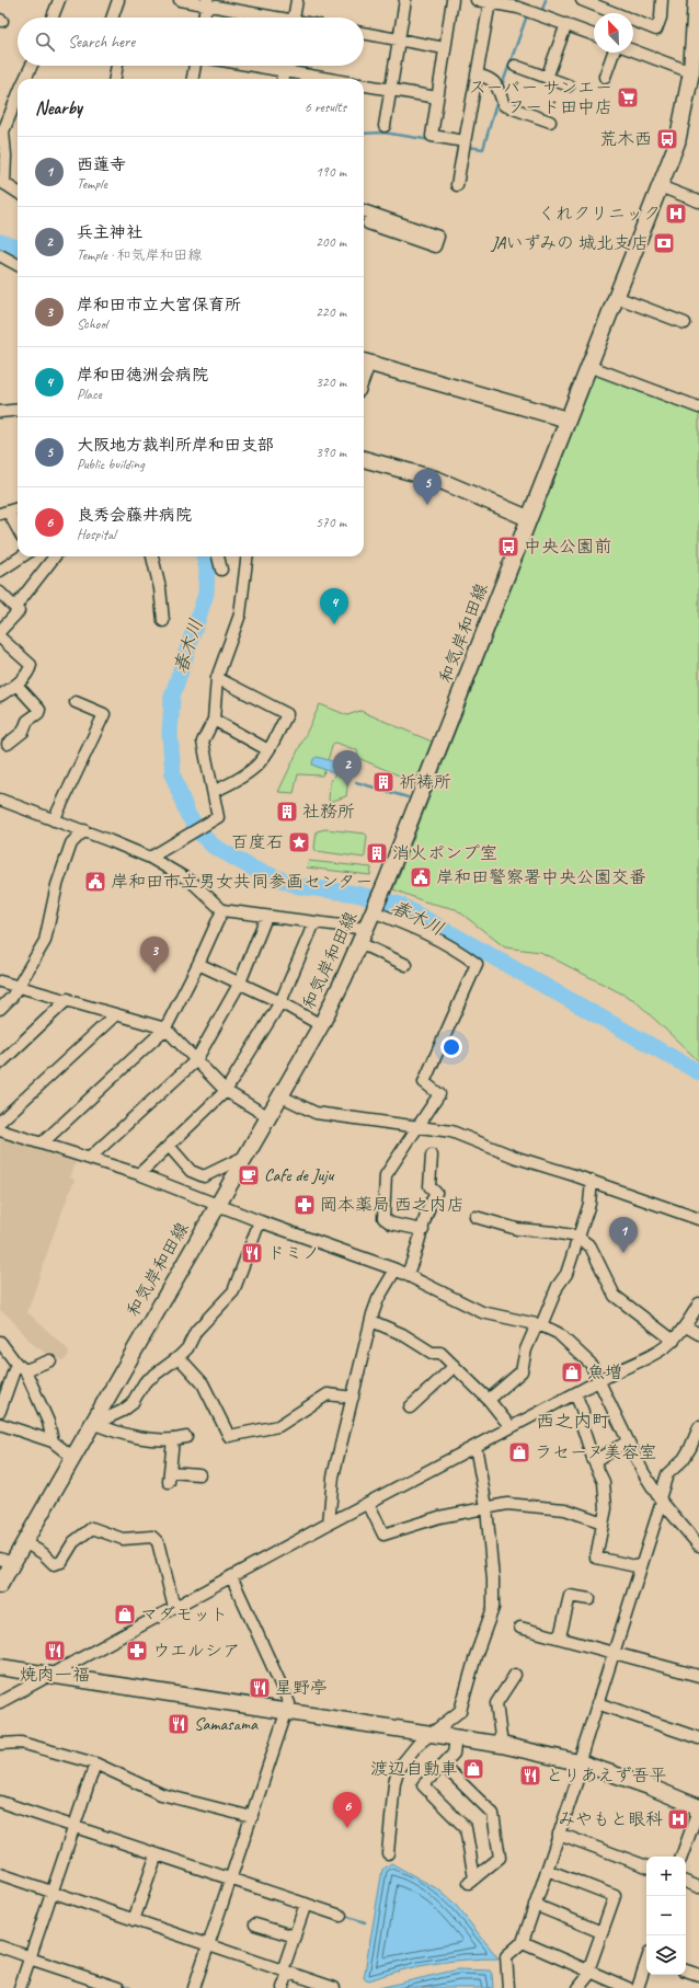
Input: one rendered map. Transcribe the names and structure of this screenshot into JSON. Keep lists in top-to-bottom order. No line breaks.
{"streets":{"main road":["和気岸和田線"]},"districts":["西之内町"],"water":["春木川"],"places":{"supermarket":["スーパー サンエー フード田中店"],"bus stop":["荒木西","中央公園前"],"hospital":["くれクリニック","みやもと眼科"],"bank":["JAいずみの 城北支店"],"building":["祈祷所","社務所","消火ポンプ室"],"place":["百度石"],"public building":["岸和田警察署中央公園交番","岸和田市立男女共同参画センター"],"cafe":["Cafe de Juju"],"pharmacy":["岡本薬局 西之内店","ウエルシア"],"restaurant":["ドミノ","焼肉一福","星野亭","Samasama","とりあえず吾平"],"shop":["魚増","ラセーヌ美容室","マダモット","渡辺自動車"]},"north":"top left","page":{"search":"Search here","heading":["Nearby","6 results"],"list":[{"mark":"1","name":"西蓮寺","note":"Temple","value":"190 m"},{"mark":"2","name":"兵主神社","note":"Temple · 和気岸和田線","value":"200 m"},{"mark":"3","name":"岸和田市立大宮保育所","note":"School","value":"220 m"},{"mark":"4","name":"岸和田徳洲会病院","note":"Place","value":"320 m"},{"mark":"5","name":"大阪地方裁判所岸和田支部","note":"Public building","value":"390 m"},{"mark":"6","name":"良秀会藤井病院","note":"Hospital","value":"570 m"}],"pins":["5","4","2","3","1","6"],"map_buttons":["+","−"]}}
